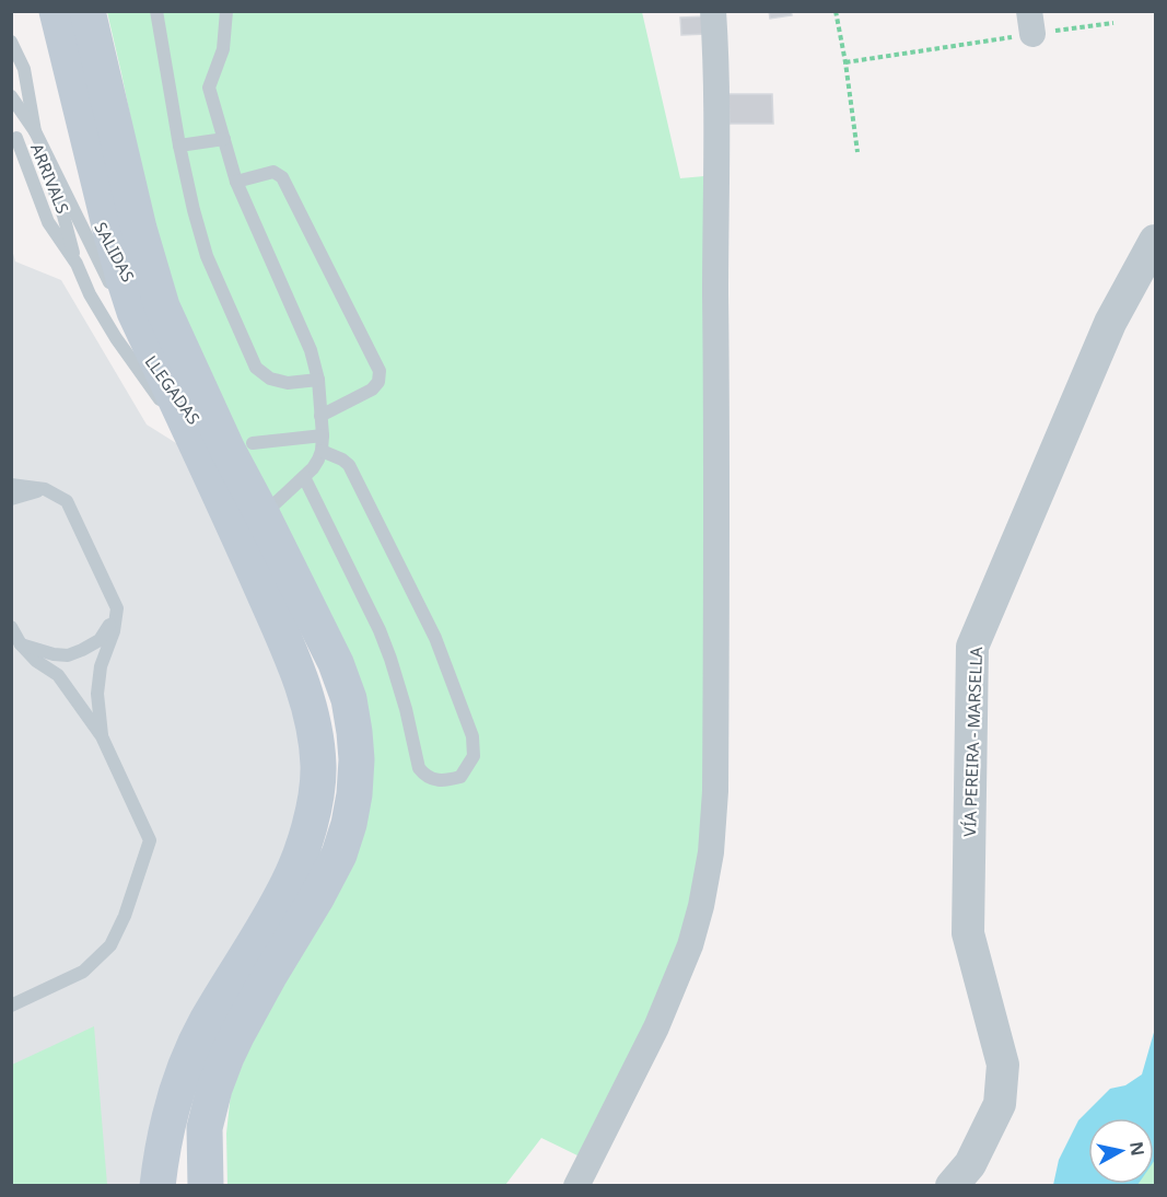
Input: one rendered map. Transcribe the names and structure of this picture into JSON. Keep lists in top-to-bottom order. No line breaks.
{"streets":{"street":["VÍA PEREIRA - MARSELLA"],"lane":["ARRIVALS","SALIDAS","LLEGADAS"]},"crossings":[["ARRIVALS","SALIDAS"],["ARRIVALS","LLEGADAS"]],"north":"right"}
